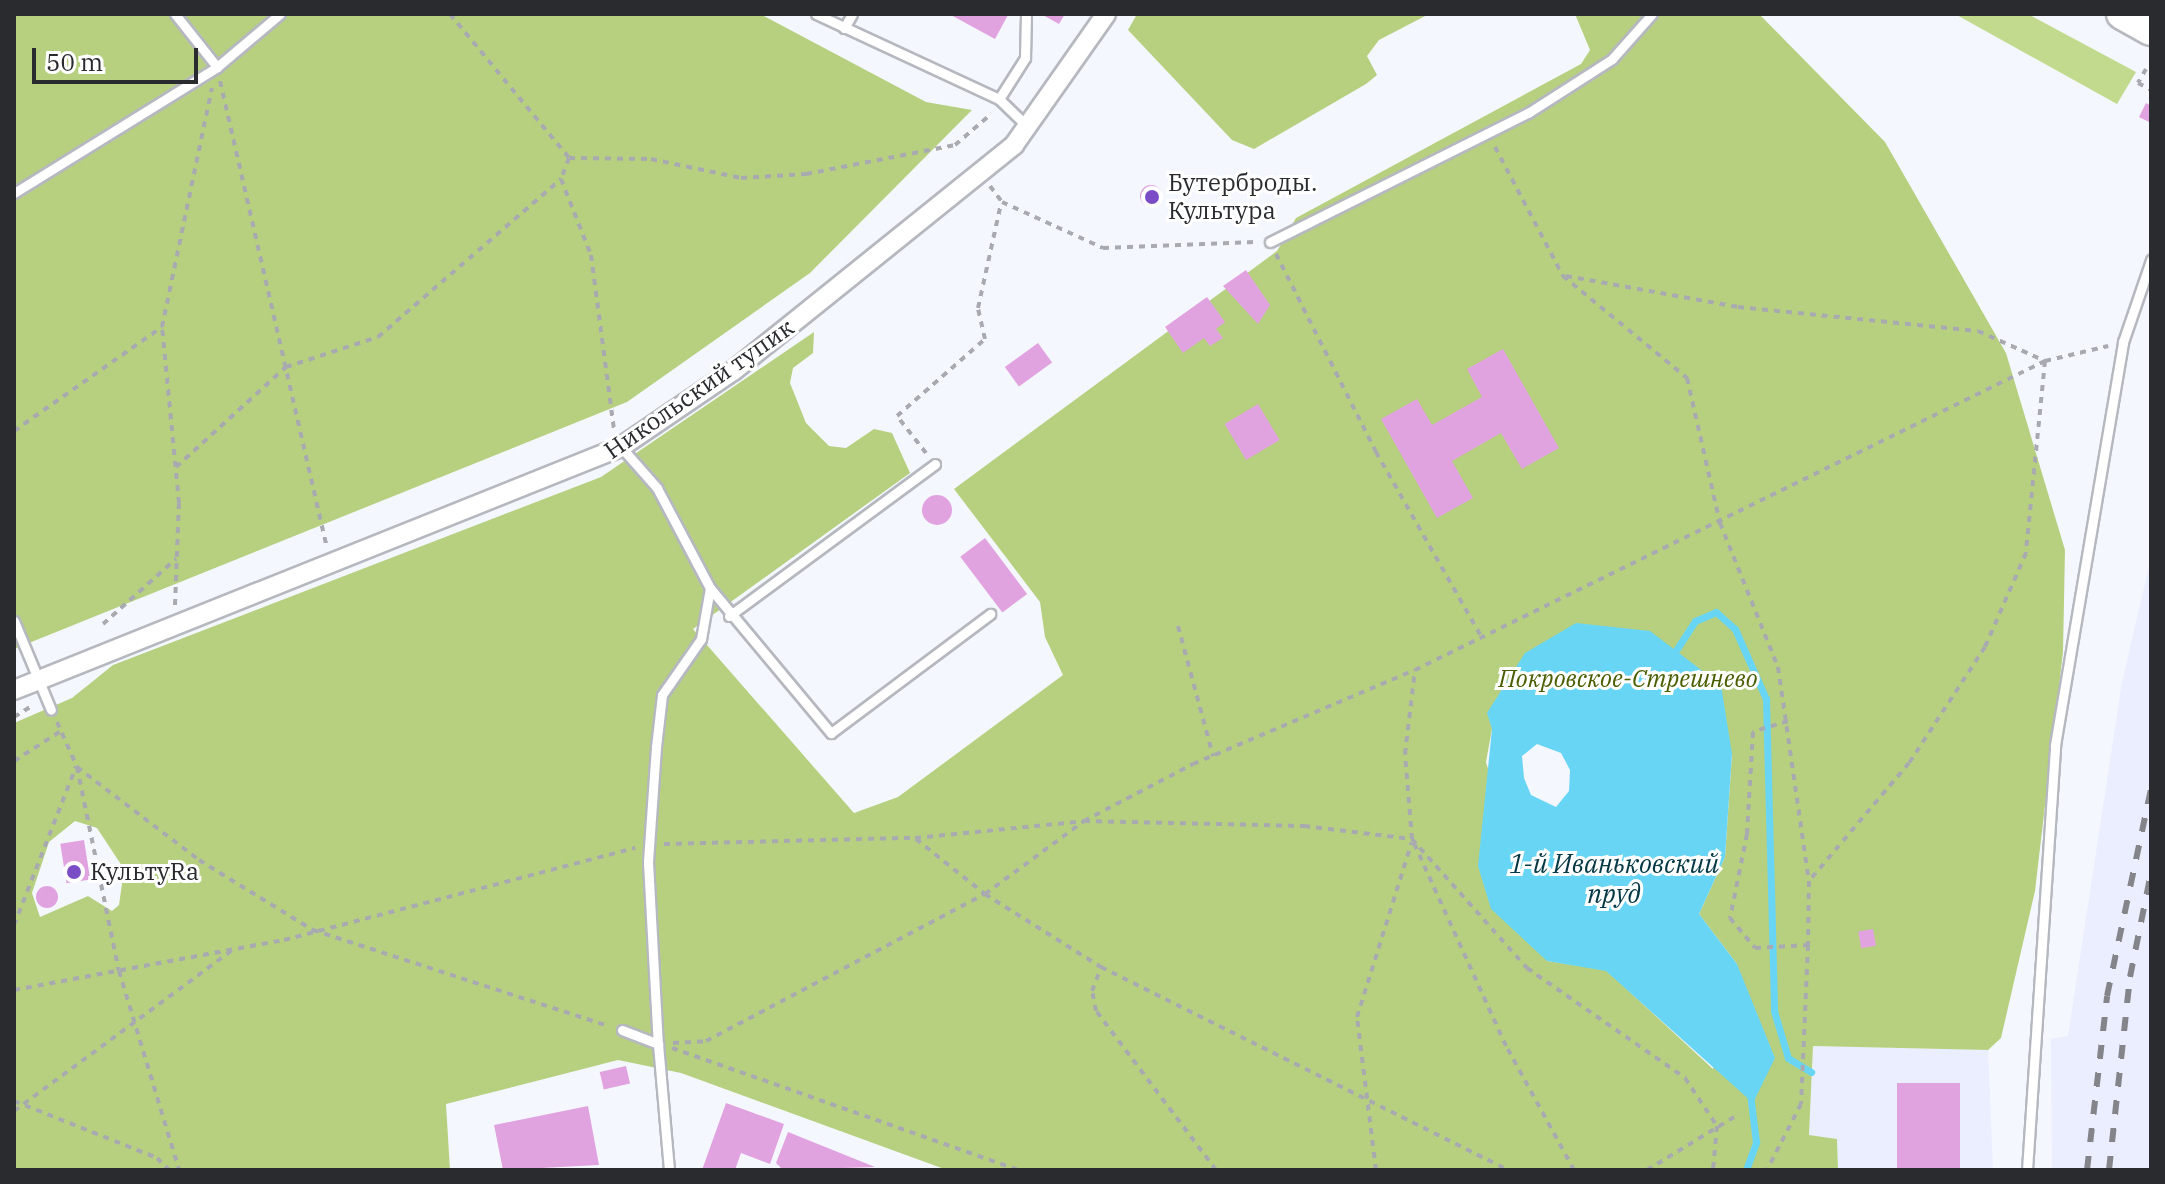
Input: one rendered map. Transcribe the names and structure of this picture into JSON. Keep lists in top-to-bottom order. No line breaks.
{"streets":{"street":["Никольский тупик"]},"water":["1-й Иваньковский пруд"],"parks":["Покровское-Стрешнево"],"places":["Бутерброды. Культура","КультуRа"],"scale_bar":"50 m"}
